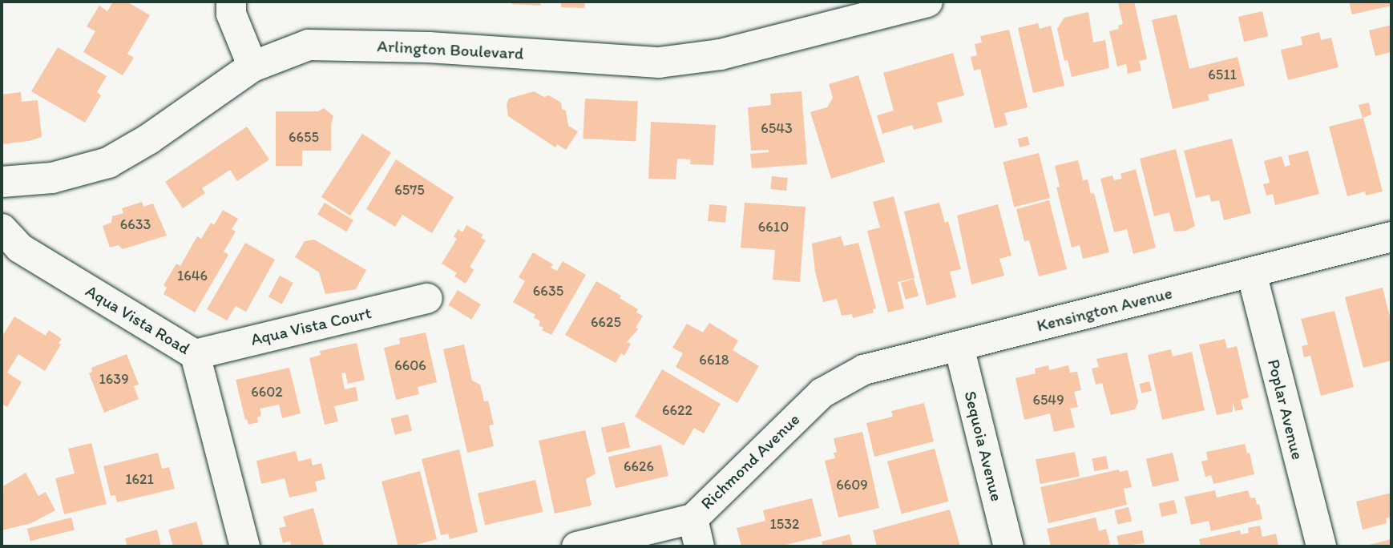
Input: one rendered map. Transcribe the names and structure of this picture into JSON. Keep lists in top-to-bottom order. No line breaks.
{"streets":{"main road":["Arlington Boulevard"],"street":["Kensington Avenue","Aqua Vista Road","Aqua Vista Court","Poplar Avenue","Sequoia Avenue","Richmond Avenue"]},"crossings":[["Kensington Avenue","Poplar Avenue"],["Kensington Avenue","Sequoia Avenue"],["Kensington Avenue","Richmond Avenue"],["Aqua Vista Road","Aqua Vista Court"]],"house_numbers":["6511","6543","6655","6575","6633","6610","1646","6635","6625","6618","6606","1639","6602","6549","6622","6626","1621","6609","1532"]}
